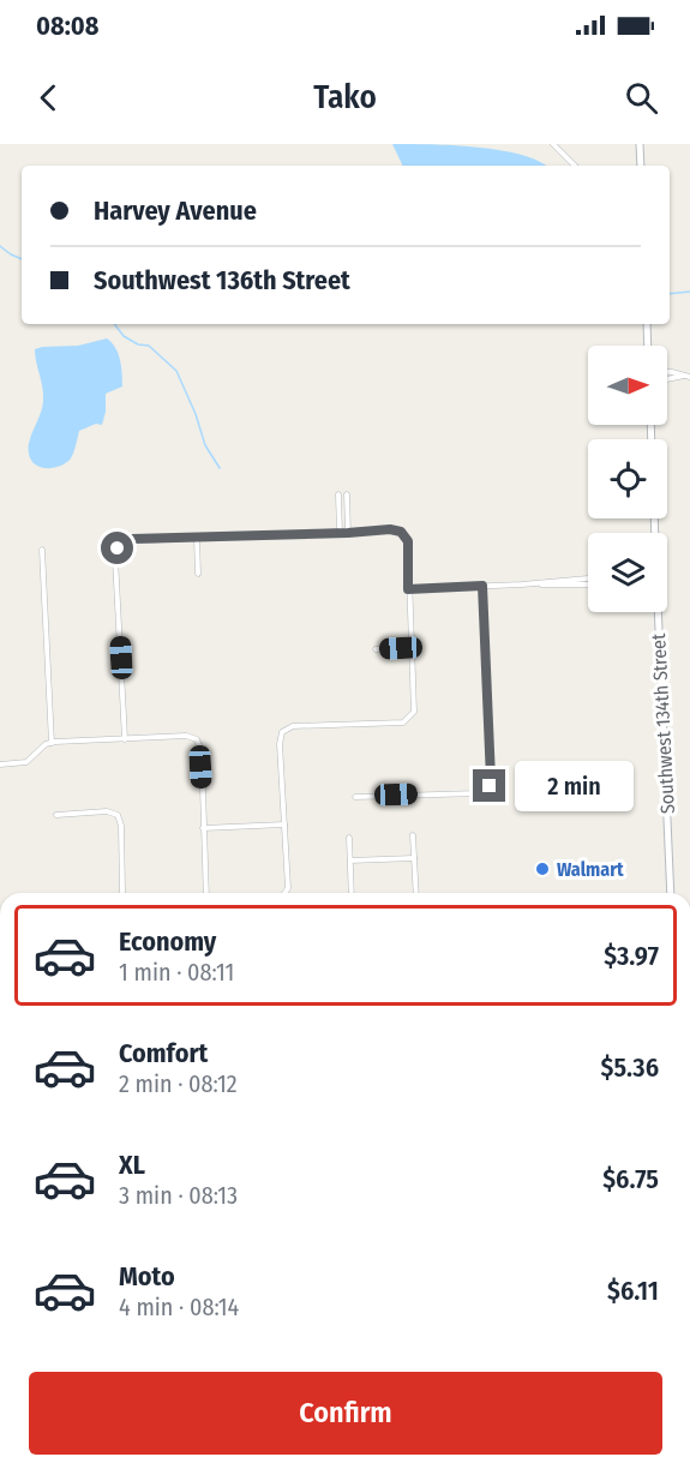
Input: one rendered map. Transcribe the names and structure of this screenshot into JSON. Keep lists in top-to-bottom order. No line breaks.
{"streets":{"main road":["Southwest 134th Street"]},"places":["Walmart"],"north":"right","page":{"status":"08:08","header":"Tako","banner":["Harvey Avenue","Southwest 136th Street"],"bubble":"2 min","list":[{"name":"Economy","note":"1 min · 08:11","value":"$3.97"},{"name":"Comfort","note":"2 min · 08:12","value":"$5.36"},{"name":"XL","note":"3 min · 08:13","value":"$6.75"},{"name":"Moto","note":"4 min · 08:14","value":"$6.11"}],"buttons":"Confirm"}}
